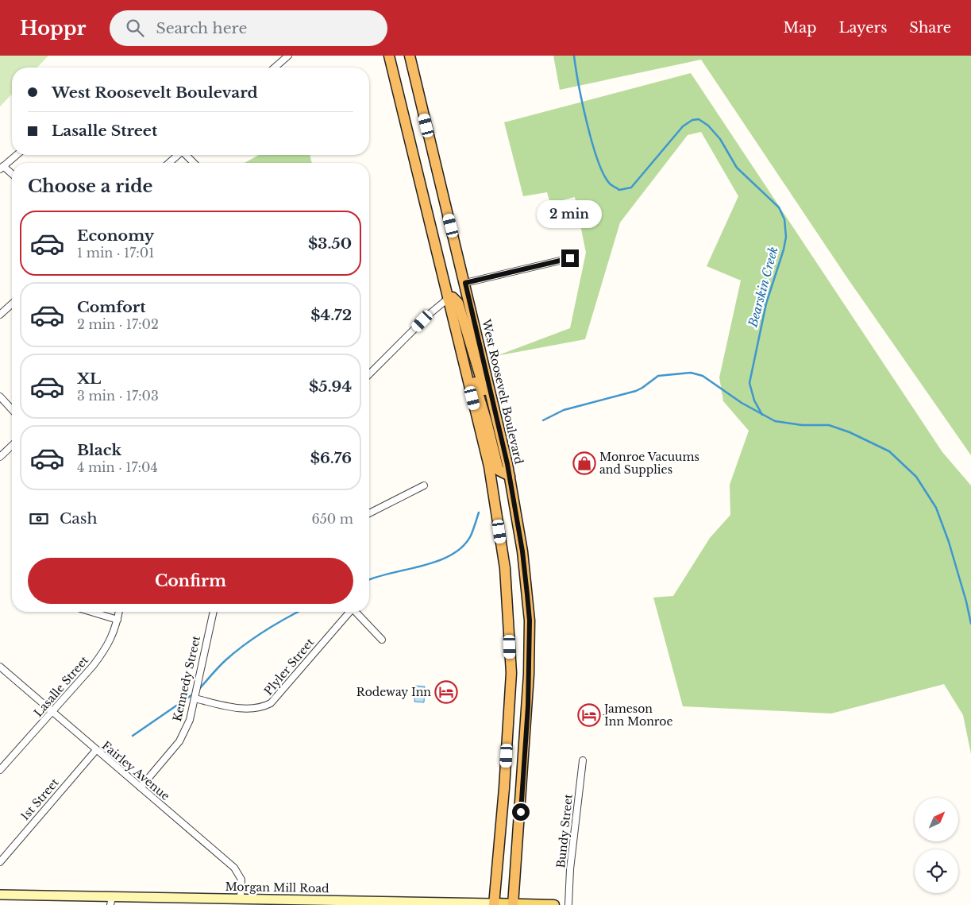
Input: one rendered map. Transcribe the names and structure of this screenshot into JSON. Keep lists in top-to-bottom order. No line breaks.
{"streets":{"highway":["West Roosevelt Boulevard"],"main road":["Morgan Mill Road"],"street":["Plyler Street","Kennedy Street","Lasalle Street","Fairley Avenue","1st Street","Bundy Street"]},"crossings":[["West Roosevelt Boulevard","Morgan Mill Road"],["Plyler Street","Kennedy Street"],["Kennedy Street","Fairley Avenue"],["Lasalle Street","Fairley Avenue"],["Fairley Avenue","1st Street"],["Fairley Avenue","Morgan Mill Road"]],"water":["Bearskin Creek"],"places":{"shop":["Monroe Vacuums and Supplies"],"hotel":["Rodeway Inn","Jameson Inn Monroe"]},"north":"top right","page":{"header":"Hoppr","search":"Search here","nav":["Map","Layers","Share"],"banner":["West Roosevelt Boulevard","Lasalle Street"],"heading":"Choose a ride","bubble":"2 min","list":[{"name":"Economy","note":"1 min · 17:01","value":"$3.50"},{"name":"Comfort","note":"2 min · 17:02","value":"$4.72"},{"name":"XL","note":"3 min · 17:03","value":"$5.94"},{"name":"Black","note":"4 min · 17:04","value":"$6.76"}],"pay":["Cash","650 m"],"buttons":"Confirm"}}
